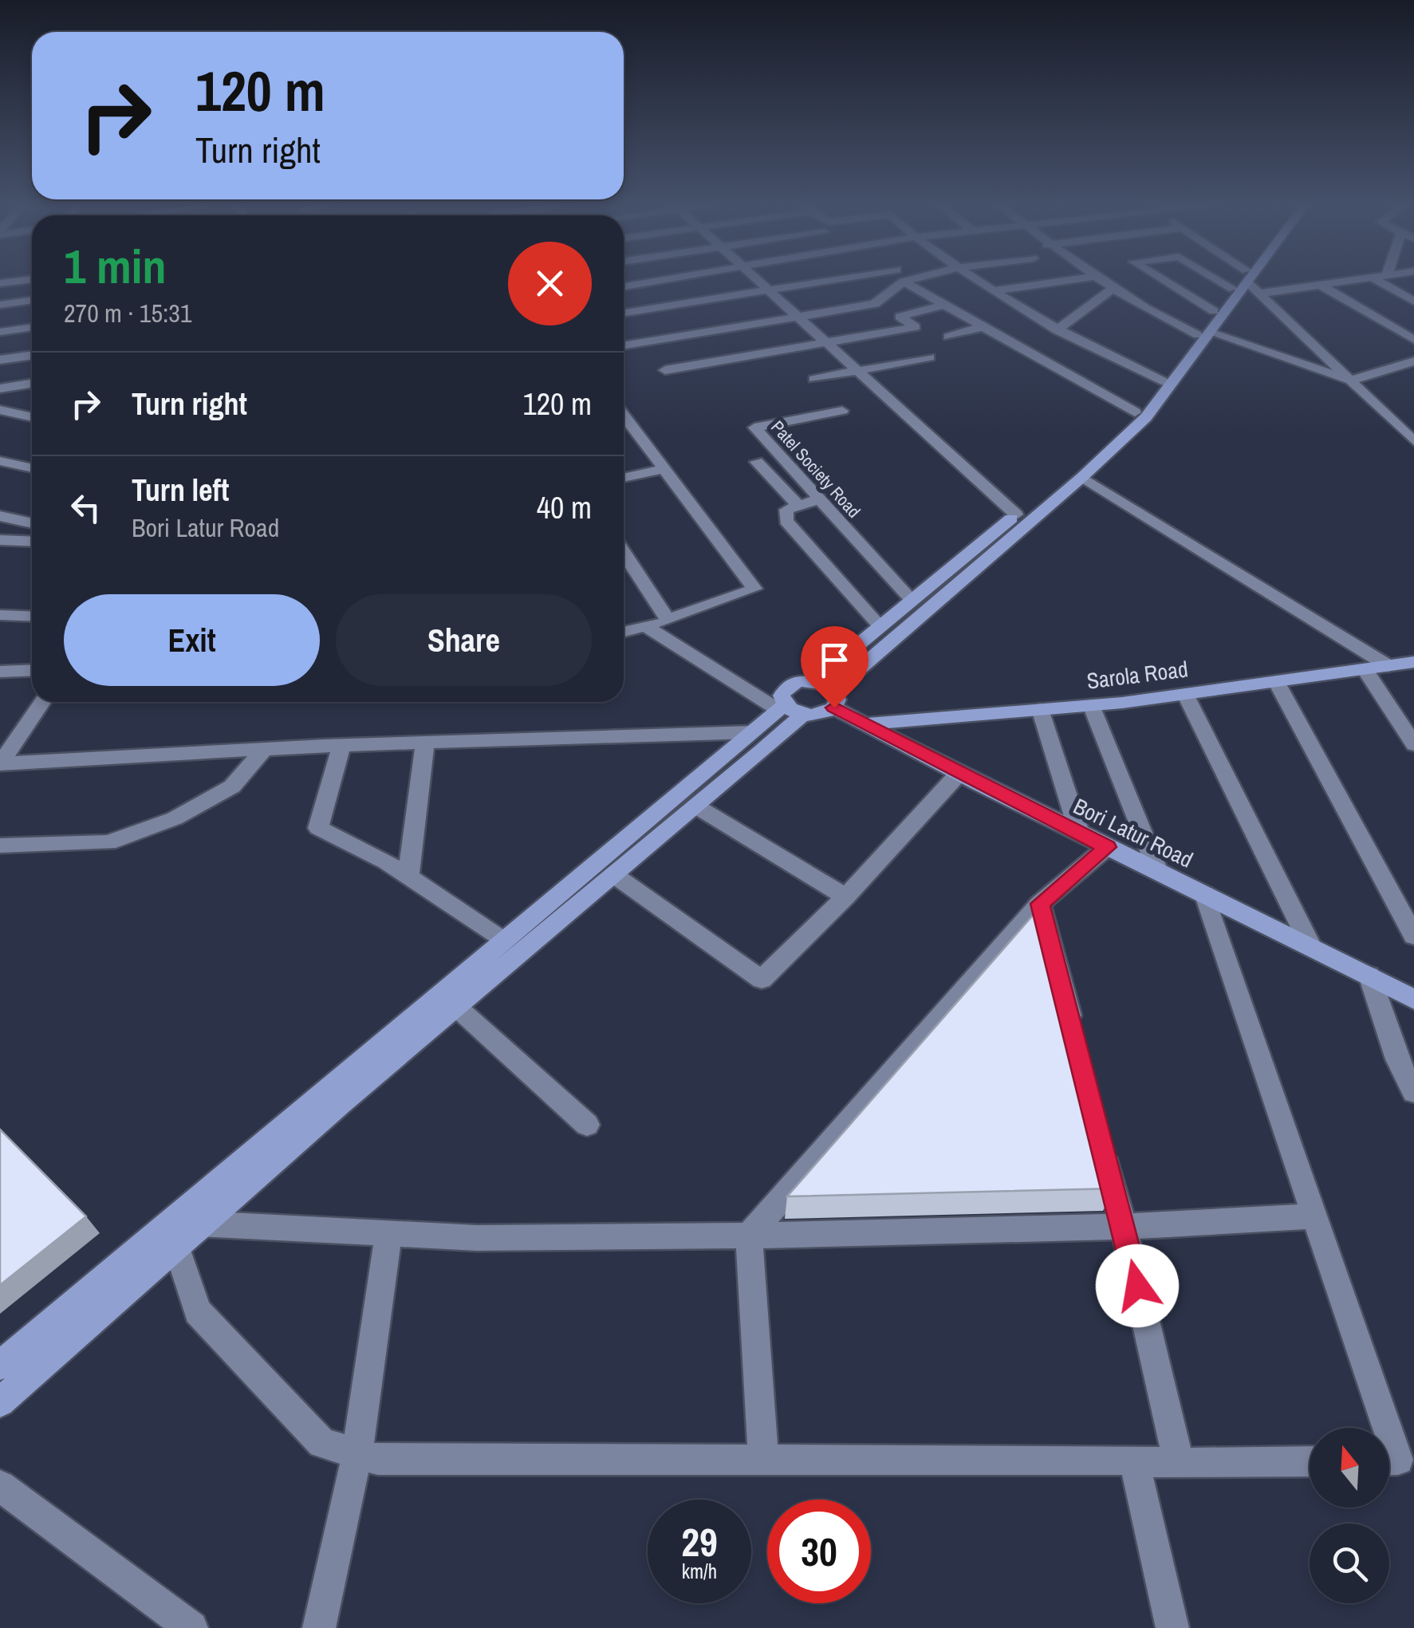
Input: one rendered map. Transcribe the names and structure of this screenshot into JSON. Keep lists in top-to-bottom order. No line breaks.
{"streets":{"main road":["Sarola Road","Bori Latur Road"],"street":["Patel Society Road"]},"crossings":[["Sarola Road","Bori Latur Road"]],"north":"top","page":{"turn":["120 m","Turn right"],"heading":["1 min","270 m · 15:31"],"list":[{"name":"Turn right","value":"120 m"},{"name":"Turn left","note":"Bori Latur Road","value":"40 m"}],"buttons":["Exit","Share"],"speed":"29 km/h","limit":"30"}}
